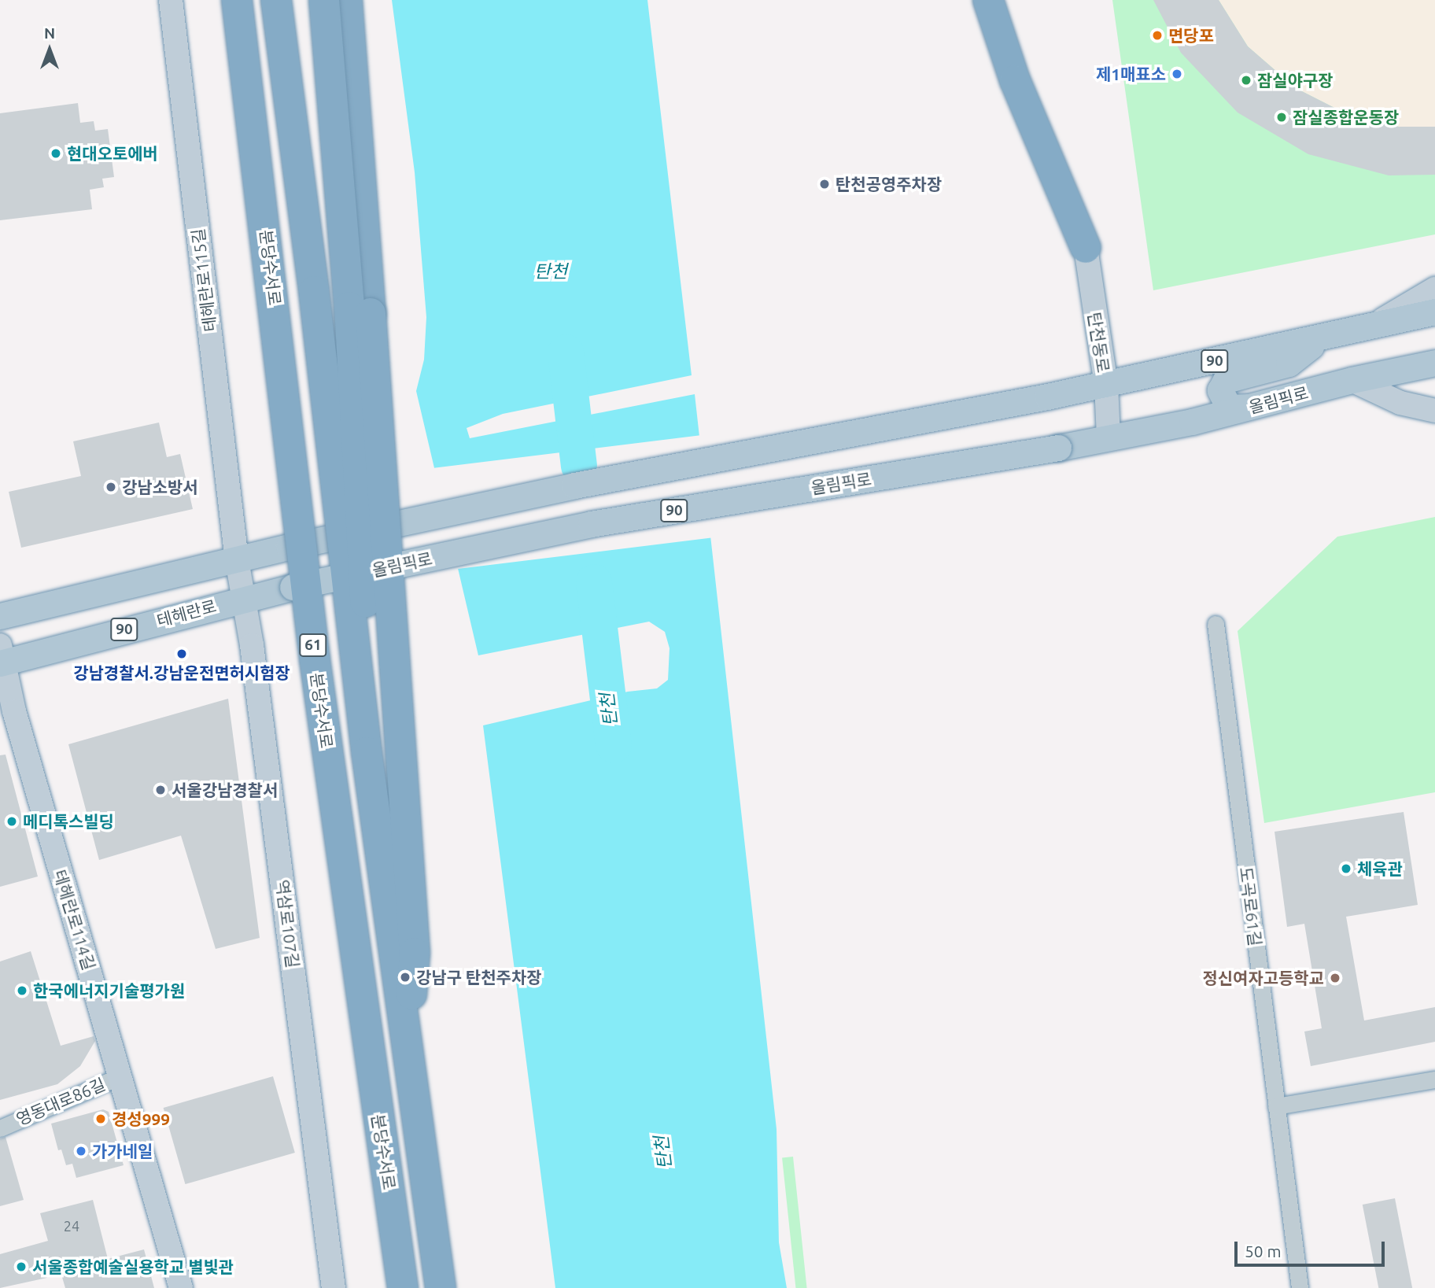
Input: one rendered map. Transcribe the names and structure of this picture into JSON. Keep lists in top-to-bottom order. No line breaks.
{"streets":{"highway":["분당수서로","61"],"main road":["90","올림픽로","테헤란로"],"street":["테헤란로115길","탄천동로","도곡로61길","테헤란로114길","역삼로107길","영동대로86길"]},"crossings":[["테헤란로115길","90"],["테헤란로115길","역삼로107길"],["탄천동로","90"],["탄천동로","올림픽로"],["90","역삼로107길"],["올림픽로","테헤란로"],["올림픽로","역삼로107길"],["테헤란로","테헤란로114길"],["테헤란로","역삼로107길"],["테헤란로114길","영동대로86길"]],"water":["탄천"],"places":["면당포","제1매표소","잠실야구장","잠실종합운동장","현대오토에버","탄천공영주차장","강남소방서","강남경찰서.강남운전면허시험장","서울강남경찰서","메디톡스빌딩","체육관","강남구 탄천주차장","정신여자고등학교","한국에너지기술평가원","경성999","가가네일","서울종합예술실용학교 별빛관"],"house_numbers":["24"],"scale_bar":"50 m","north":"top"}
